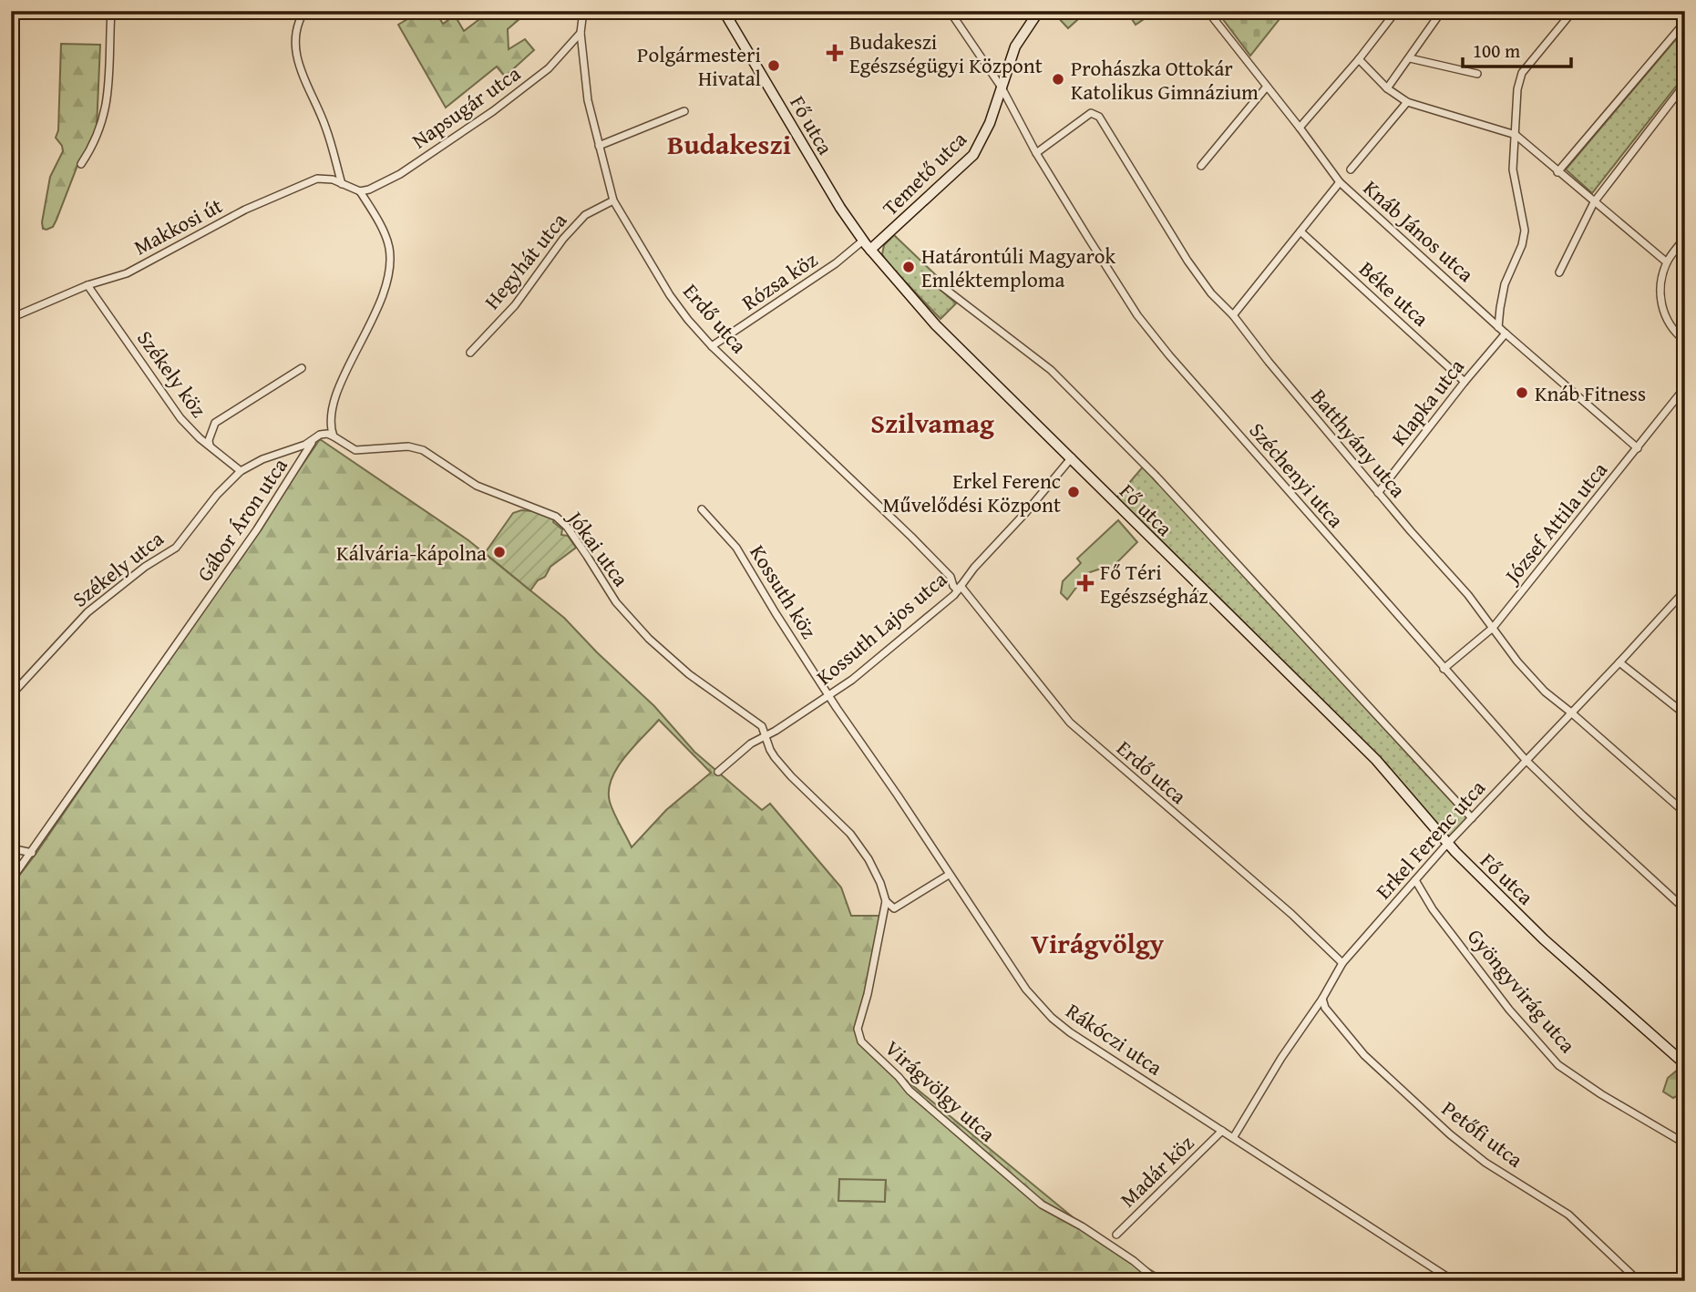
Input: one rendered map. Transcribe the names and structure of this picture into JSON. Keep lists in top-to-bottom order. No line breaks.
{"streets":{"main road":["Fő utca","Temető utca"],"street":["Napsugár utca","Makkosi út","Knáb János utca","Hegyhát utca","Rózsa köz","Béke utca","Erdő utca","Székely köz","Klapka utca","Batthyány utca","Széchenyi utca","Gábor Áron utca","József Attila utca","Jókai utca","Székely utca","Kossuth köz","Kossuth Lajos utca","Erkel Ferenc utca","Gyöngyvirág utca","Rákóczi utca","Virágvölgy utca","Petőfi utca","Madár köz"]},"crossings":[["Napsugár utca","Makkosi út"],["Napsugár utca","Erdő utca"],["Fő utca","Temető utca"],["Fő utca","Rózsa köz"],["Fő utca","Kossuth Lajos utca"],["Fő utca","Erkel Ferenc utca"],["Temető utca","Széchenyi utca"],["Makkosi út","Székely köz"],["Knáb János utca","Klapka utca"],["Knáb János utca","József Attila utca"],["Hegyhát utca","Erdő utca"],["Rózsa köz","Erdő utca"],["Béke utca","Klapka utca"],["Erdő utca","Kossuth Lajos utca"],["Erdő utca","Erkel Ferenc utca"],["Székely köz","Székely utca"],["Klapka utca","Batthyány utca"],["Batthyány utca","Széchenyi utca"],["Batthyány utca","József Attila utca"],["Batthyány utca","Erkel Ferenc utca"],["Széchenyi utca","József Attila utca"],["Széchenyi utca","Erkel Ferenc utca"],["Gábor Áron utca","Székely utca"],["Jókai utca","Kossuth Lajos utca"],["Kossuth köz","Kossuth Lajos utca"],["Kossuth köz","Rákóczi utca"],["Kossuth Lajos utca","Rákóczi utca"],["Erkel Ferenc utca","Gyöngyvirág utca"],["Erkel Ferenc utca","Rákóczi utca"],["Erkel Ferenc utca","Petőfi utca"],["Rákóczi utca","Madár köz"]],"districts":["Budakeszi","Szilvamag","Virágvölgy"],"places":{"health":["Budakeszi Egészségügyi Központ","Fő Téri Egészségház"],"other":["Polgármesteri Hivatal","Prohászka Ottokár Katolikus Gimnázium","Határontúli Magyarok Emléktemploma","Knáb Fitness","Erkel Ferenc Művelődési Központ","Kálvária-kápolna"]},"scale_bar":"100 m"}
